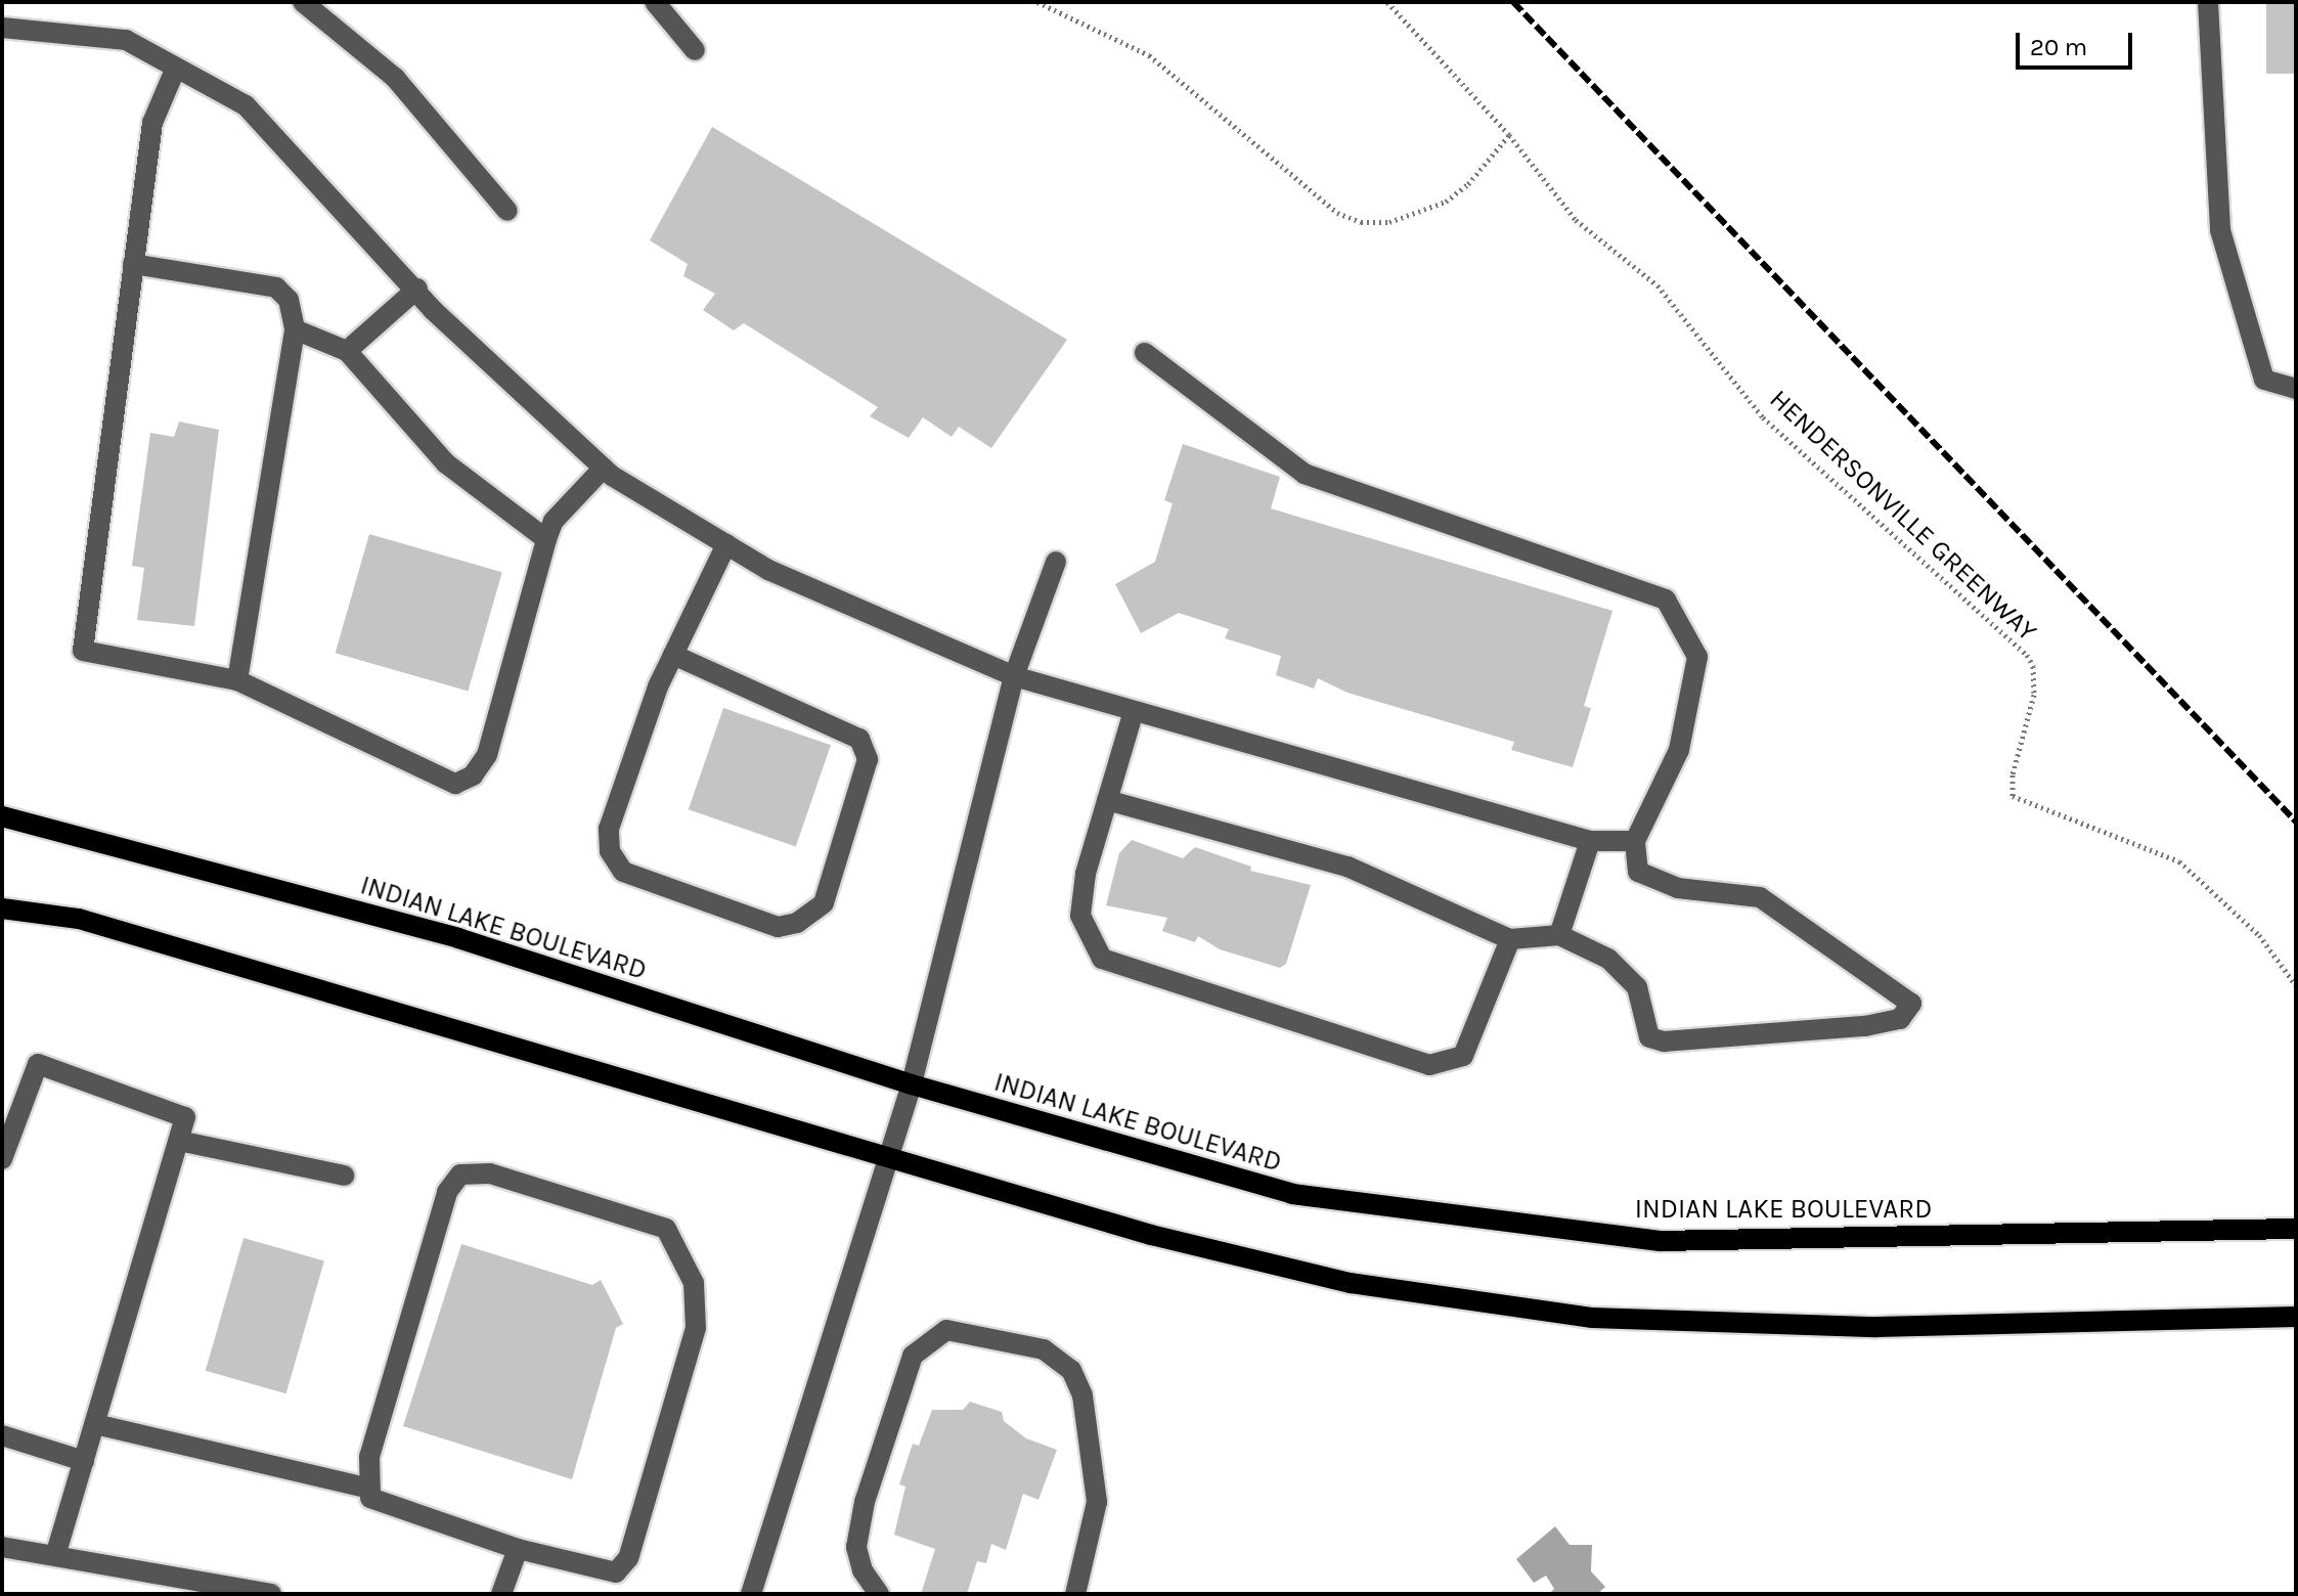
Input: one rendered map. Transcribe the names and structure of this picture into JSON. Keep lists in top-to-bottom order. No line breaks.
{"streets":{"main road":["INDIAN LAKE BOULEVARD"],"path":["HENDERSONVILLE GREENWAY"]},"scale_bar":"20 m"}
